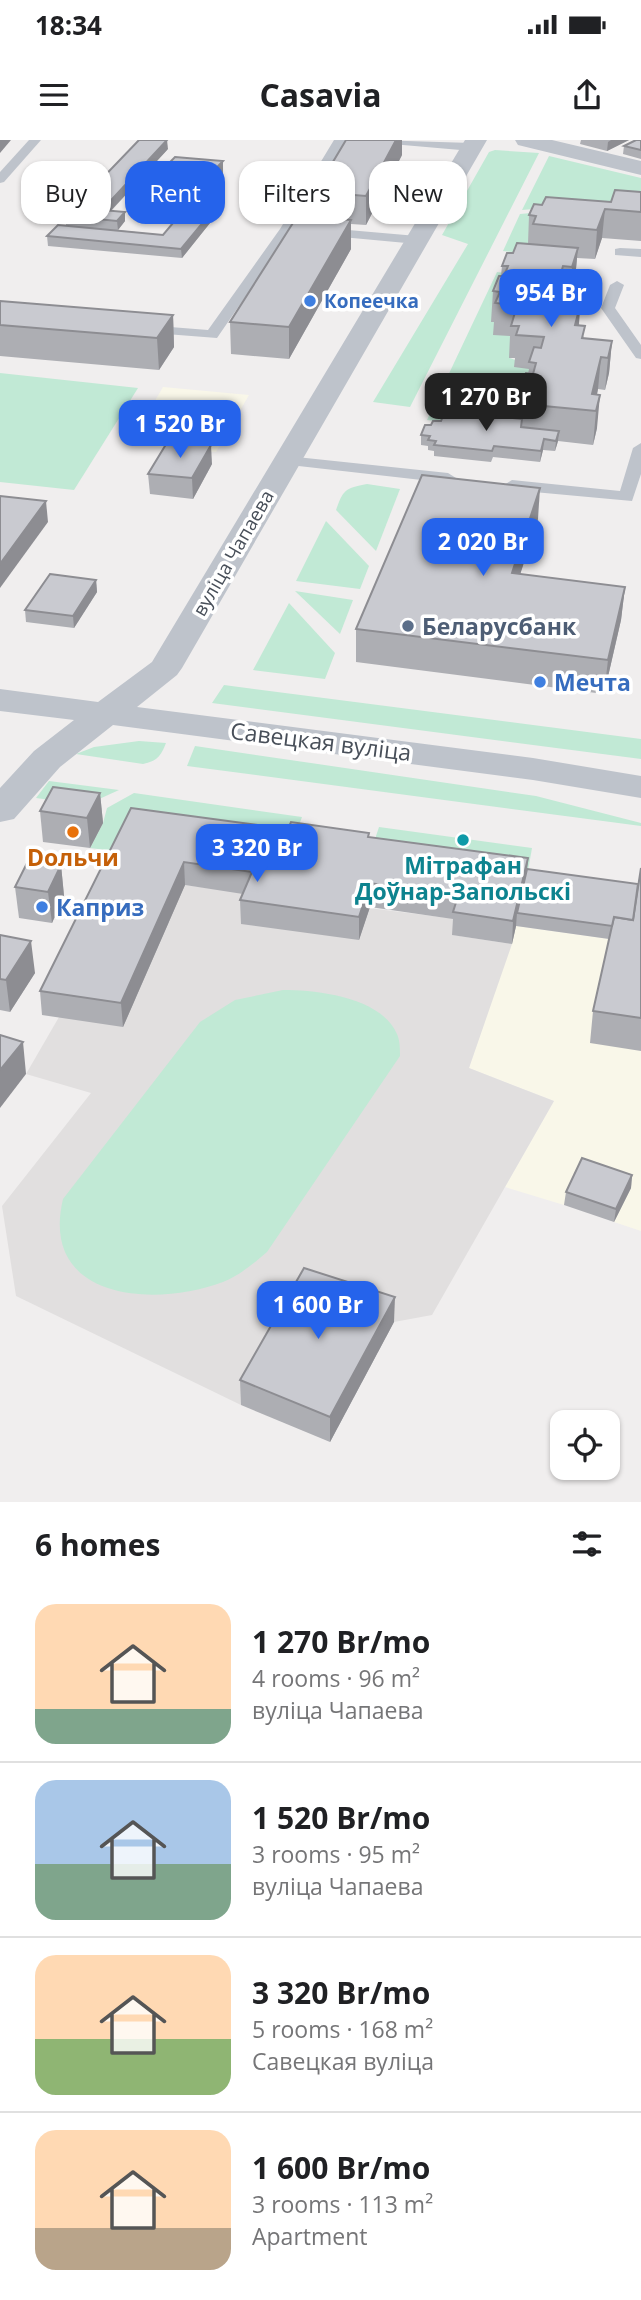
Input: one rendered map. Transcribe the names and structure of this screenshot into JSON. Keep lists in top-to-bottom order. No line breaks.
{"streets":{"street":["вуліца Чапаева","Савецкая вуліца"]},"crossings":[["вуліца Чапаева","Савецкая вуліца"]],"places":["Копеечка","Беларусбанк","Мечта","Doльчи","Мітрафан Доўнар-Запольскі","Каприз"],"page":{"status":"18:34","header":"Casavia","chip":["Buy","Rent","Filters","New"],"price":["954 Br","1 270 Br","1 520 Br","2 020 Br","3 320 Br","1 600 Br"],"heading":"6 homes","list":[{"name":"1 270 Br/mo","note":"4 rooms · 96 m² · вуліца Чапаева"},{"name":"1 520 Br/mo","note":"3 rooms · 95 m² · вуліца Чапаева"},{"name":"3 320 Br/mo","note":"5 rooms · 168 m² · Савецкая вуліца"},{"name":"1 600 Br/mo","note":"3 rooms · 113 m² · Apartment"}]}}
